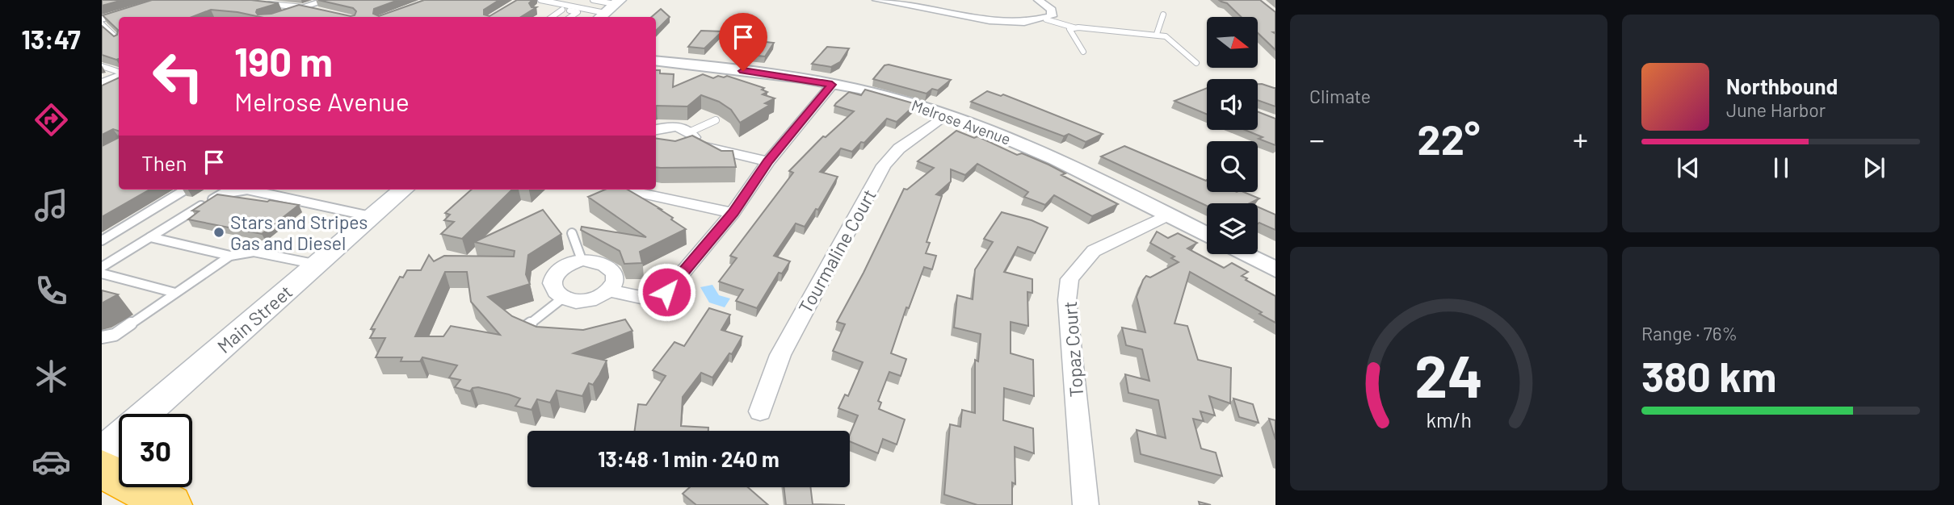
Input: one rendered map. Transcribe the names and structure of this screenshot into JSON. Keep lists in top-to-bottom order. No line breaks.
{"streets":{"main road":["Main Street"],"street":["Melrose Avenue","Tourmaline Court","Topaz Court"]},"crossings":[["Melrose Avenue","Tourmaline Court"],["Melrose Avenue","Topaz Court"]],"places":["Stars and Stripes Gas and Diesel"],"north":"right","page":{"tabs":"13:47","tile":["Climate",["Range · 76%","380 km"]],"turn":["190 m","Melrose Avenue"],"song":["Northbound","June Harbor"],"heat":["−","22°","+"],"then":"Then","limit":"30","trip":"13:48 · 1 min · 240 m","gauge":["24","km/h"]}}
